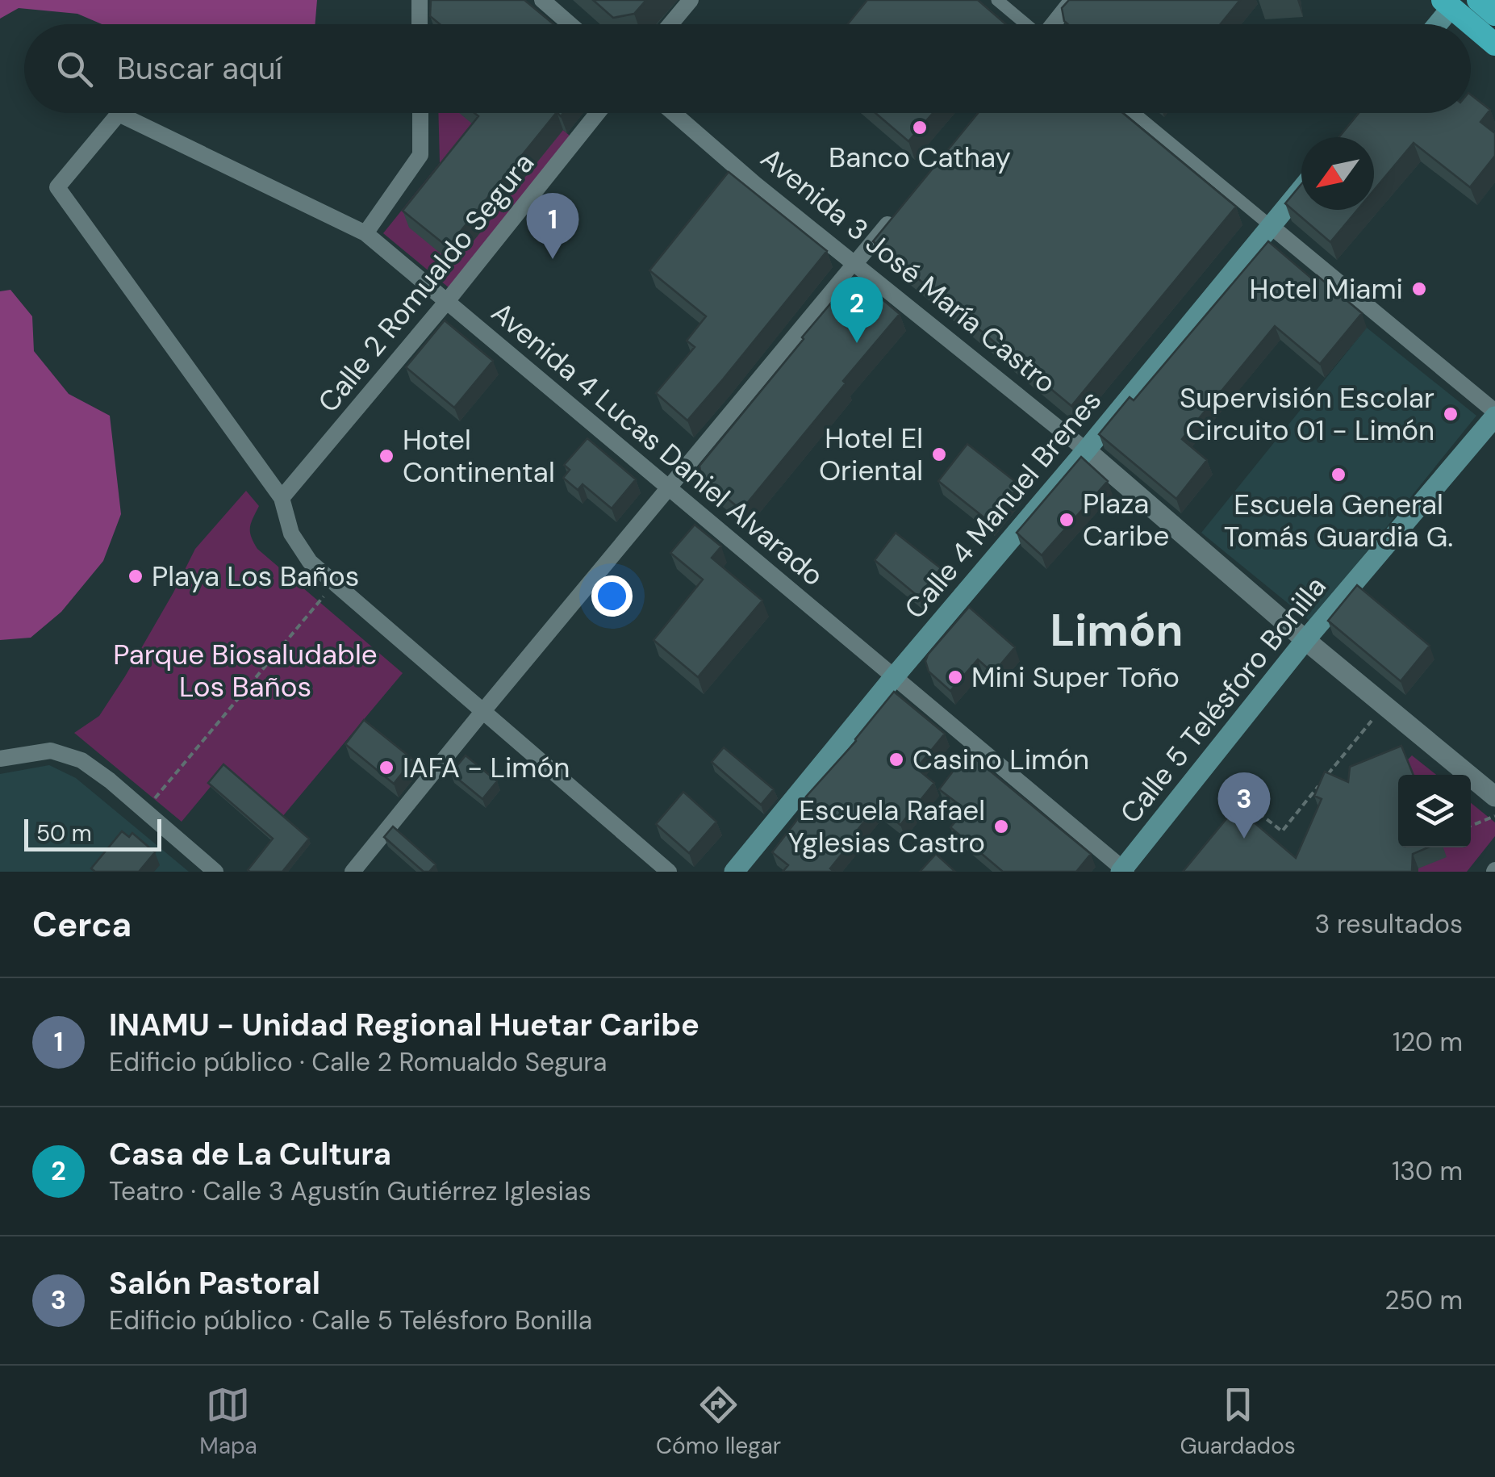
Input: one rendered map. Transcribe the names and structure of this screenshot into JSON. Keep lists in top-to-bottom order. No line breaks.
{"streets":{"main road":["Calle 4 Manuel Brenes","Calle 5 Telésforo Bonilla"],"street":["Avenida 3 José María Castro","Calle 2 Romualdo Segura","Avenida 4 Lucas Daniel Alvarado"]},"crossings":[["Avenida 3 José María Castro","Calle 4 Manuel Brenes"],["Avenida 3 José María Castro","Calle 5 Telésforo Bonilla"],["Calle 2 Romualdo Segura","Avenida 4 Lucas Daniel Alvarado"],["Avenida 4 Lucas Daniel Alvarado","Calle 4 Manuel Brenes"],["Avenida 4 Lucas Daniel Alvarado","Calle 5 Telésforo Bonilla"]],"districts":["Limón"],"parks":["Parque Biosaludable Los Baños"],"places":["Banco Cathay","Hotel Miami","Supervisión Escolar Circuito 01 - Limón","Hotel El Oriental","Hotel Continental","Escuela General Tomás Guardia G.","Plaza Caribe","Playa Los Baños","Mini Super Toño","Casino Limón","IAFA - Limón","Escuela Rafael Yglesias Castro"],"scale_bar":"50 m","north":"bottom left","page":{"search":"Buscar aquí","pins":["1","2","3"],"scale":"50 m","heading":["Cerca","3 resultados"],"list":[{"mark":"1","name":"INAMU - Unidad Regional Huetar Caribe","note":"Edificio público · Calle 2 Romualdo Segura","value":"120 m"},{"mark":"2","name":"Casa de La Cultura","note":"Teatro · Calle 3 Agustín Gutiérrez Iglesias","value":"130 m"},{"mark":"3","name":"Salón Pastoral","note":"Edificio público · Calle 5 Telésforo Bonilla","value":"250 m"}],"nav":["Mapa","Cómo llegar","Guardados"]}}
